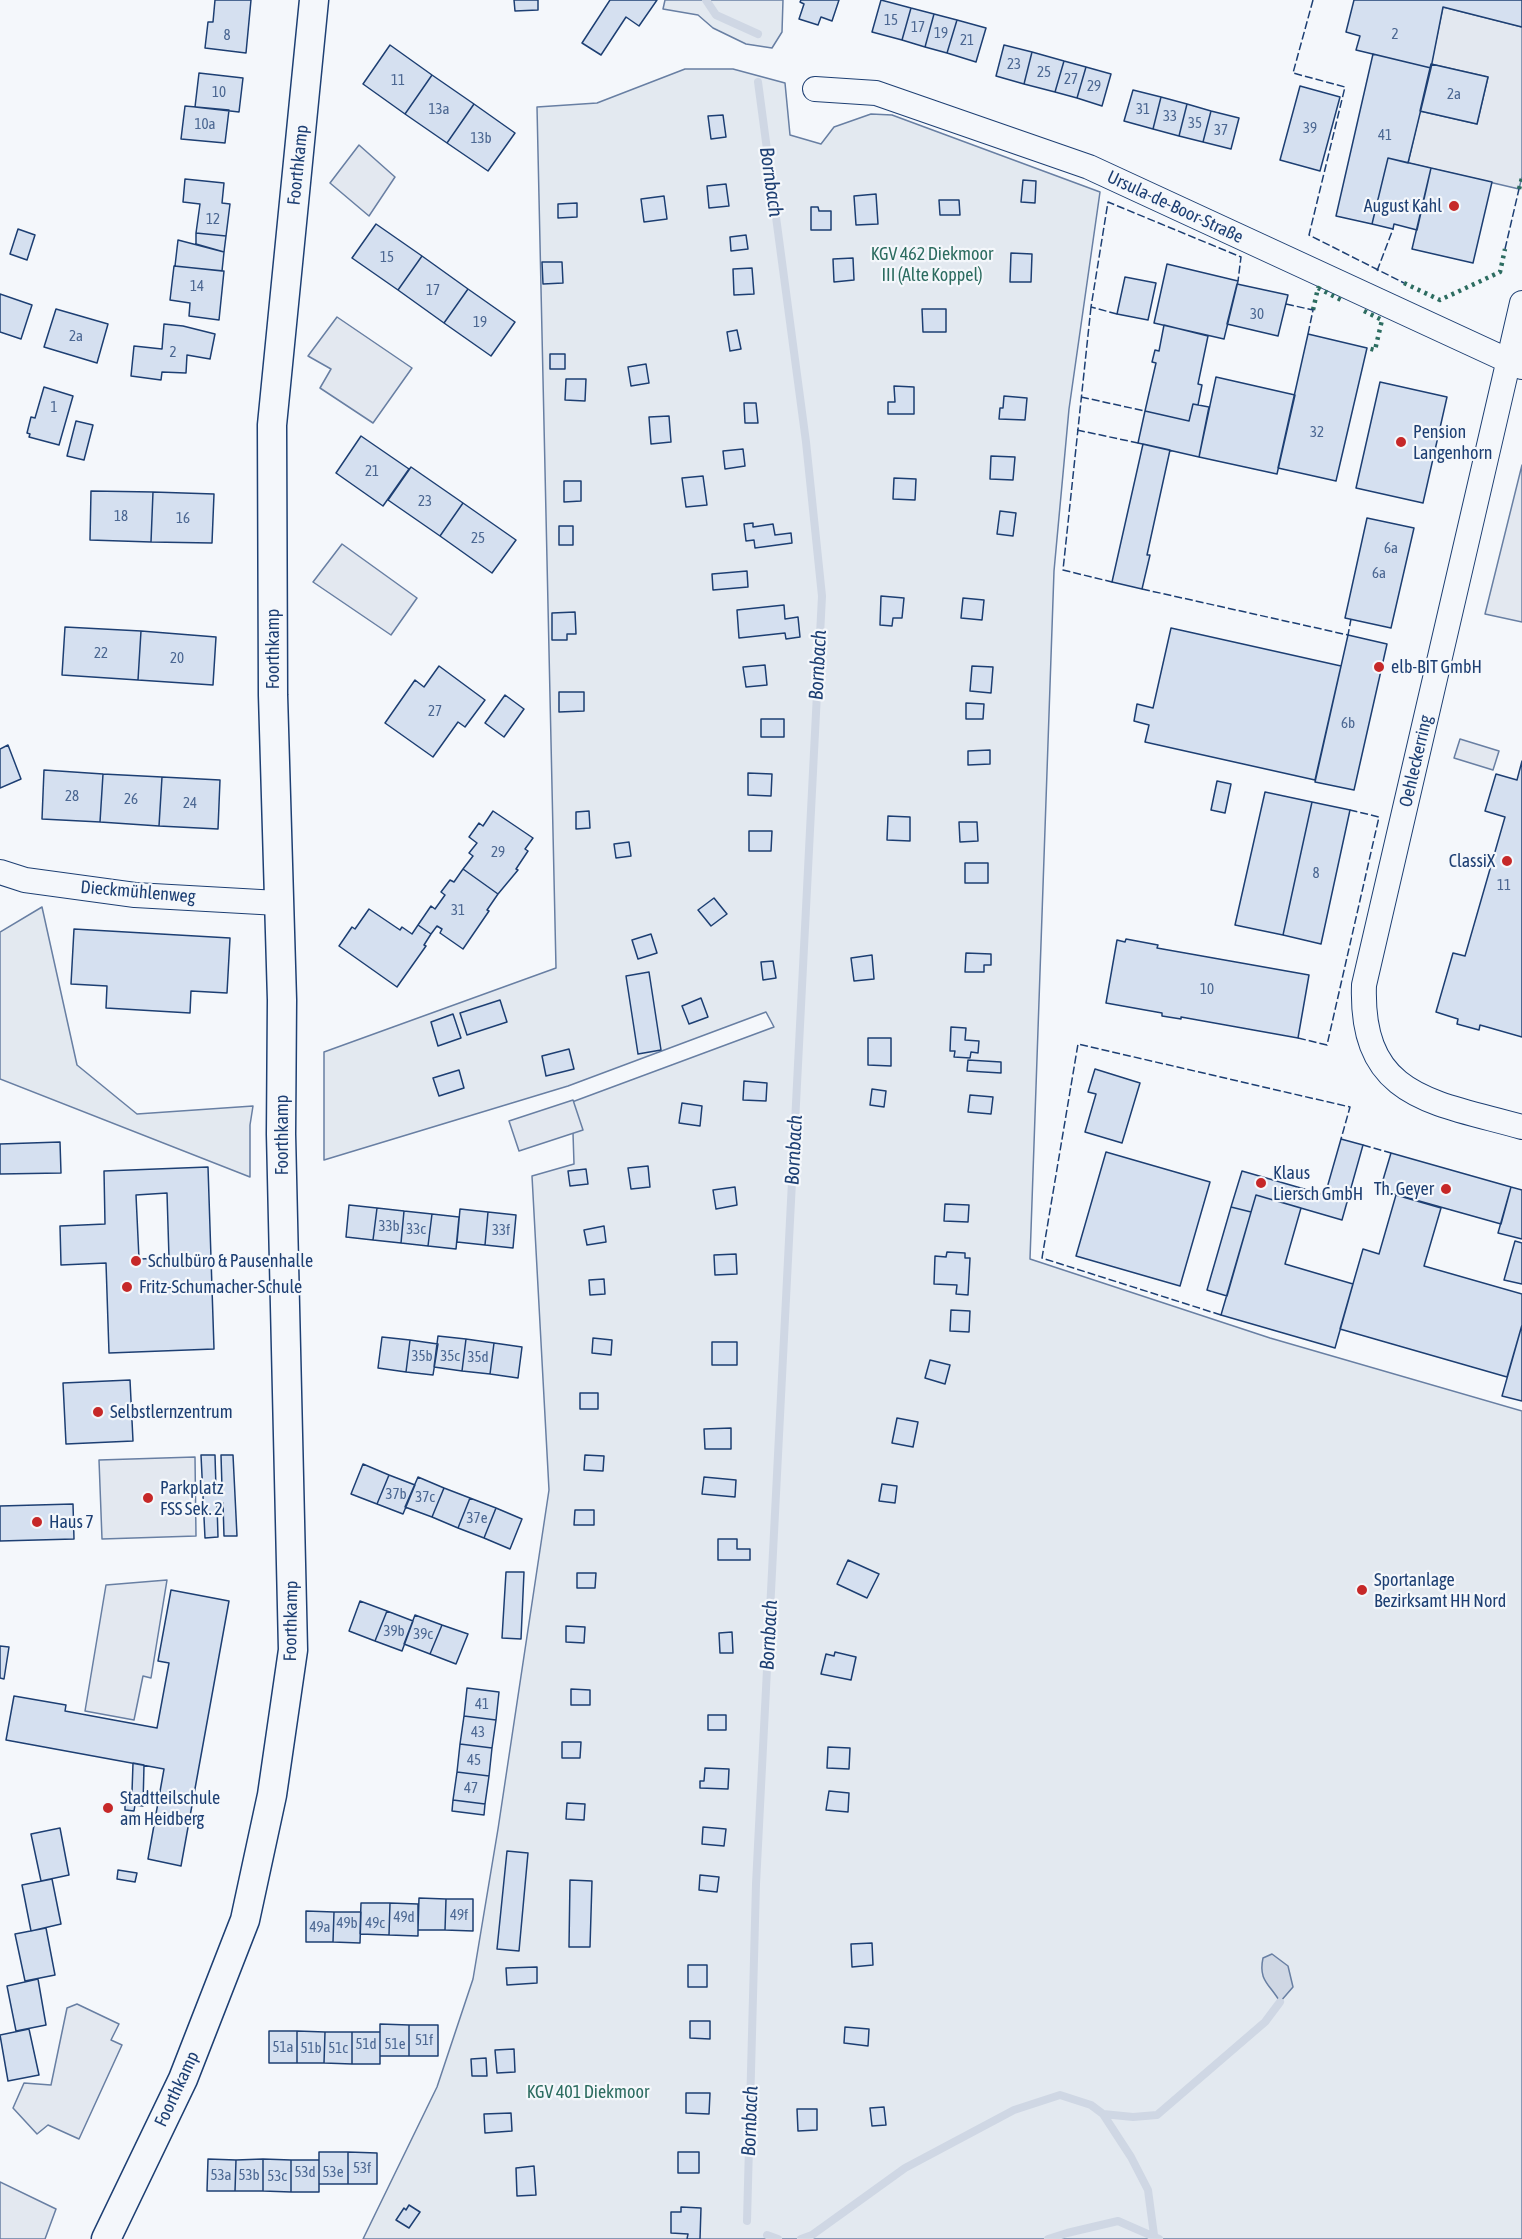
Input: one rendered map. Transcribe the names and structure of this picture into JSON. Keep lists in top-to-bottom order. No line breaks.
{"streets":{"street":["Foorthkamp","Ursula-de-Boor-Straße","Oehleckerring","Dieckmühlenweg"]},"crossings":[["Foorthkamp","Dieckmühlenweg"],["Ursula-de-Boor-Straße","Oehleckerring"]],"water":["Bornbach"],"parks":["KGV 462 Diekmoor III (Alte Koppel)","KGV 401 Diekmoor"],"places":["August Kahl","Pension Langenhorn","elb-BIT GmbH","ClassiX","Klaus Liersch GmbH","Th. Geyer","Schulbüro & Pausenhalle","Fritz-Schumacher-Schule","Selbstlernzentrum","Parkplatz FSS Sek. 2","Haus 7","Sportanlage Bezirksamt HH Nord","Stadtteilschule am Heidberg"],"house_numbers":["15","17","19","2","8","21","23","25","27","11","29","10","2a","13a","31","33","35","10a","39","37","41","13b","12","15","14","17","30","19","2a","2","1","32","21","23","18","16","25","6a","6a","22","20","27","6b","28","26","24","29","8","11","31","10","33b","33c","33f","35b","35c","35d","37b","37c","37e","39b","39c","41","43","45","47","49f","49d","49b","49c","49a","51f","51d","51e","51a","51b","51c","53f","53d","53e","53a","53b","53c"]}
